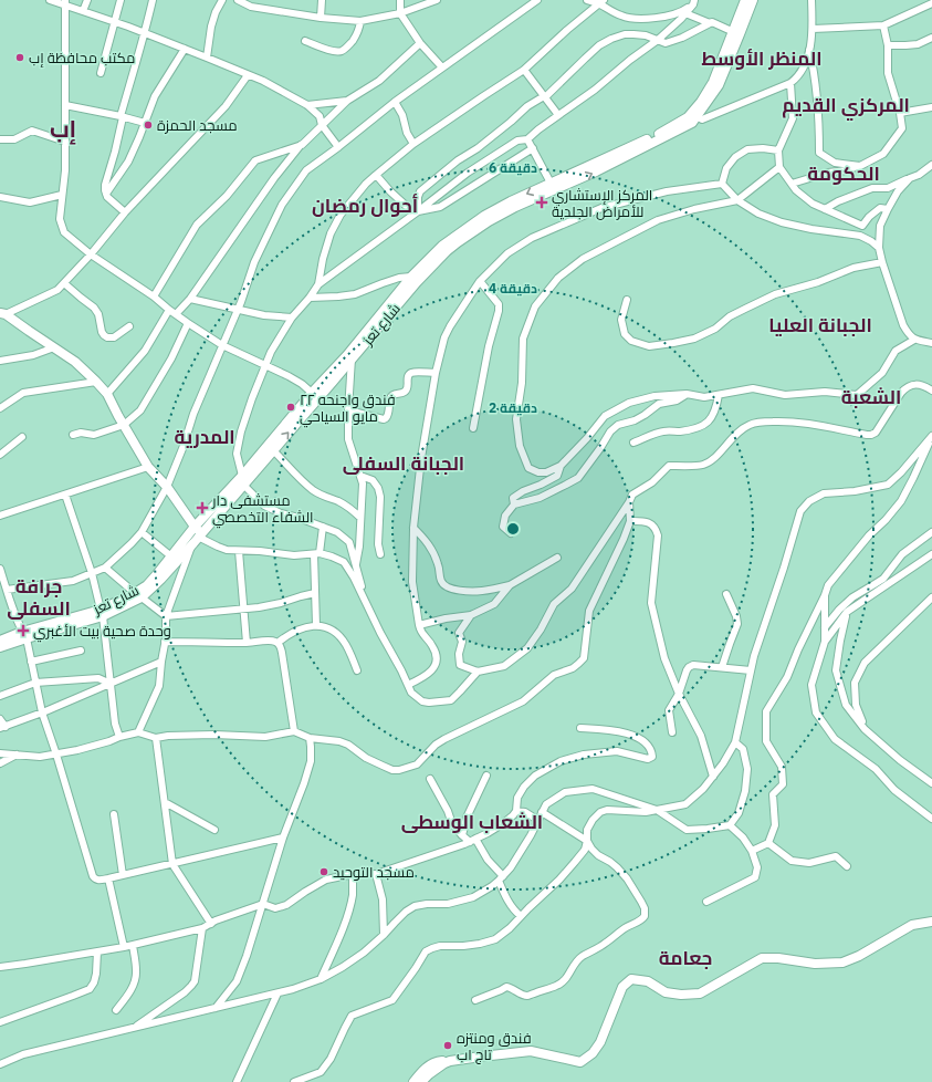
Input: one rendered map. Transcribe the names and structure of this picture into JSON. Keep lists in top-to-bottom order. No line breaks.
{"streets":{"main road":["شارع تعز"]},"districts":["المنظر الأوسط","المركزي القديم","إب","الحكومة","أحوال رمضان","الجبانة العليا","الشعبة","المدرية","الجبانة السفلى","جرافة السفلى","الشعاب الوسطى","جعامة"],"places":{"other":["مكتب محافظة إب","مسجد الحمزة","فندق واجنحه ٢٢ مايو السياحي","مسجد التوحيد","فندق ومنتزه تاج اب"],"health":["المركز الإستشاري للأمراض الجلدية","مستشفى دار الشفاء التخصصي","وحدة صحية بيت الأغبري"]},"rings":["6 دقيقة","4 دقيقة","2 دقيقة"]}
